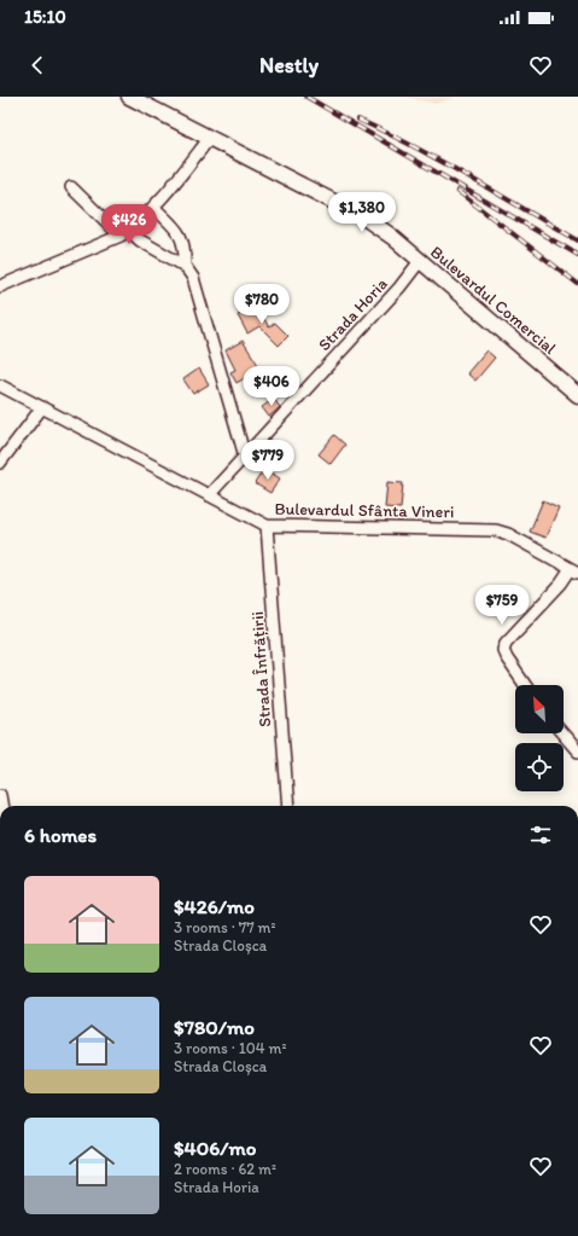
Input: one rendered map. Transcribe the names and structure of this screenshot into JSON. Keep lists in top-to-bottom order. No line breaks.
{"streets":{"main road":["Bulevardul Comercial"],"street":["Strada Horia","Bulevardul Sfânta Vineri","Strada Înfrățirii"]},"crossings":[["Bulevardul Comercial","Strada Horia"],["Strada Horia","Bulevardul Sfânta Vineri"],["Bulevardul Sfânta Vineri","Strada Înfrățirii"]],"north":"top left","page":{"status":"15:10","header":"Nestly","price":["$1,380","$426","$780","$406","$779","$759"],"heading":"6 homes","list":[{"name":"$426/mo","note":"3 rooms · 77 m² · Strada Cloșca"},{"name":"$780/mo","note":"3 rooms · 104 m² · Strada Cloșca"},{"name":"$406/mo","note":"2 rooms · 62 m² · Strada Horia"}]}}
